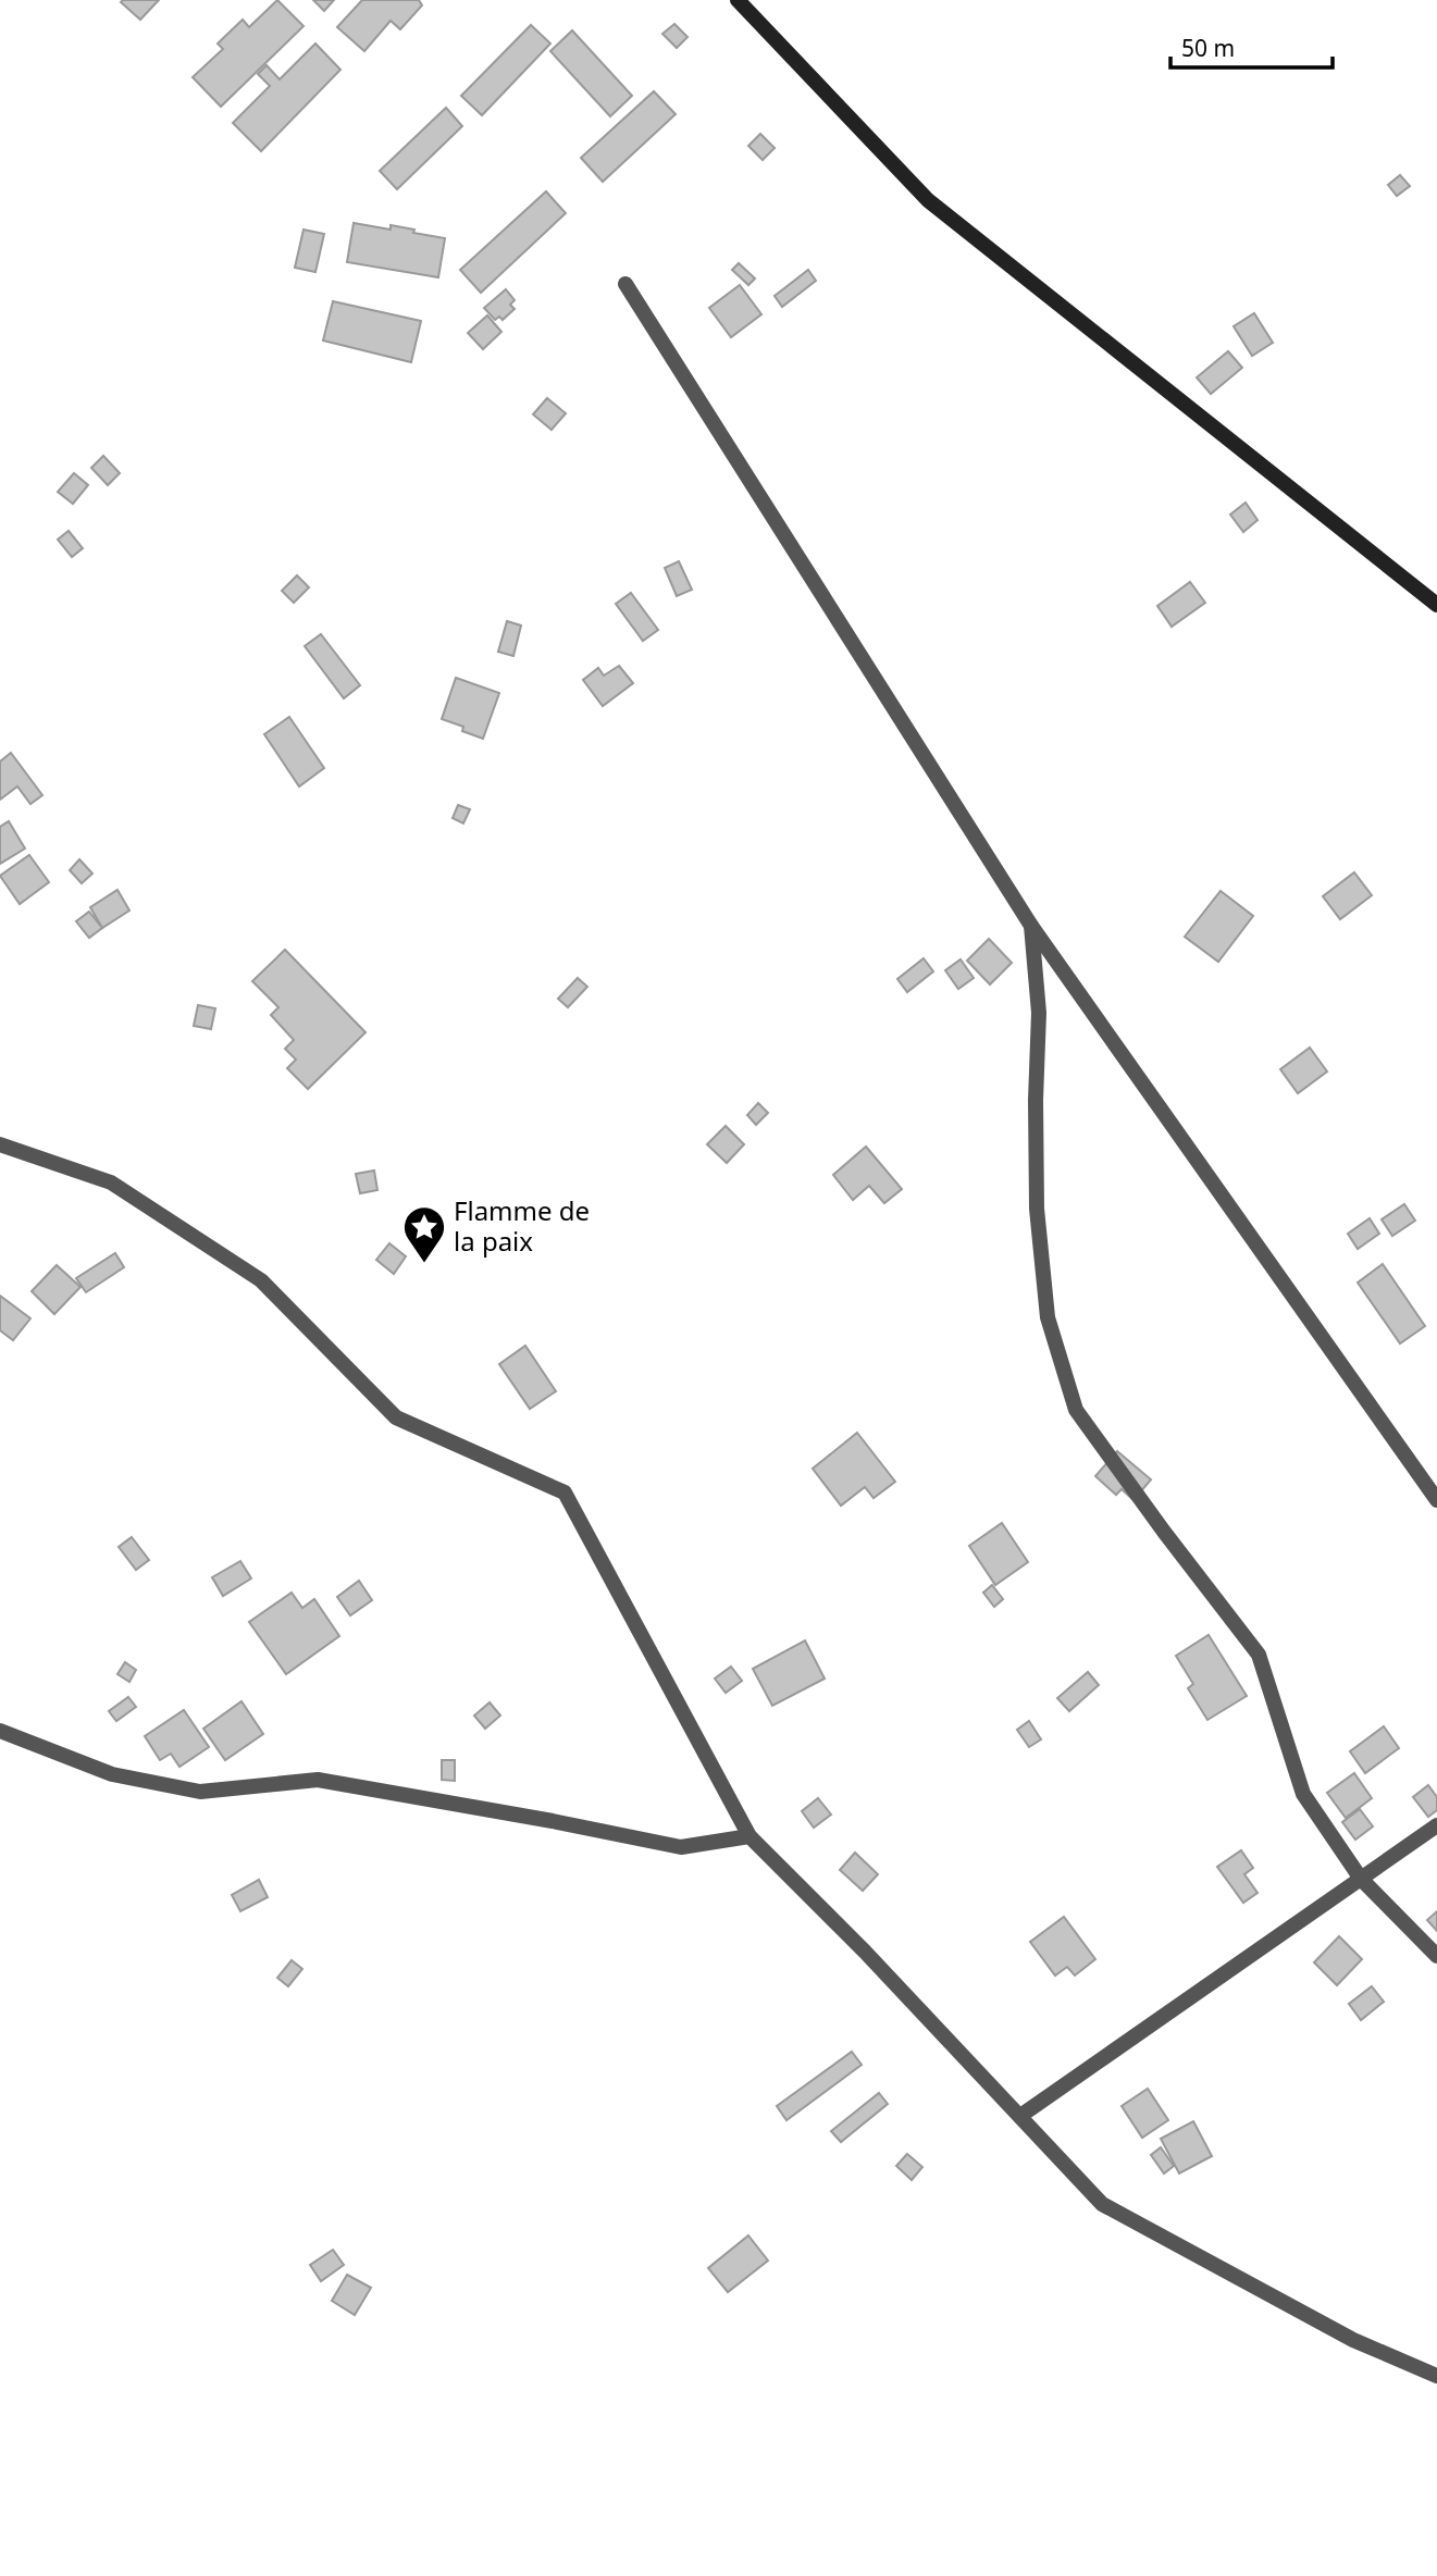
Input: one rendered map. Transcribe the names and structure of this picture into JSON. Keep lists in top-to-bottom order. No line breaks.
{"places":{"place":["Flamme de la paix"]},"scale_bar":"50 m"}
